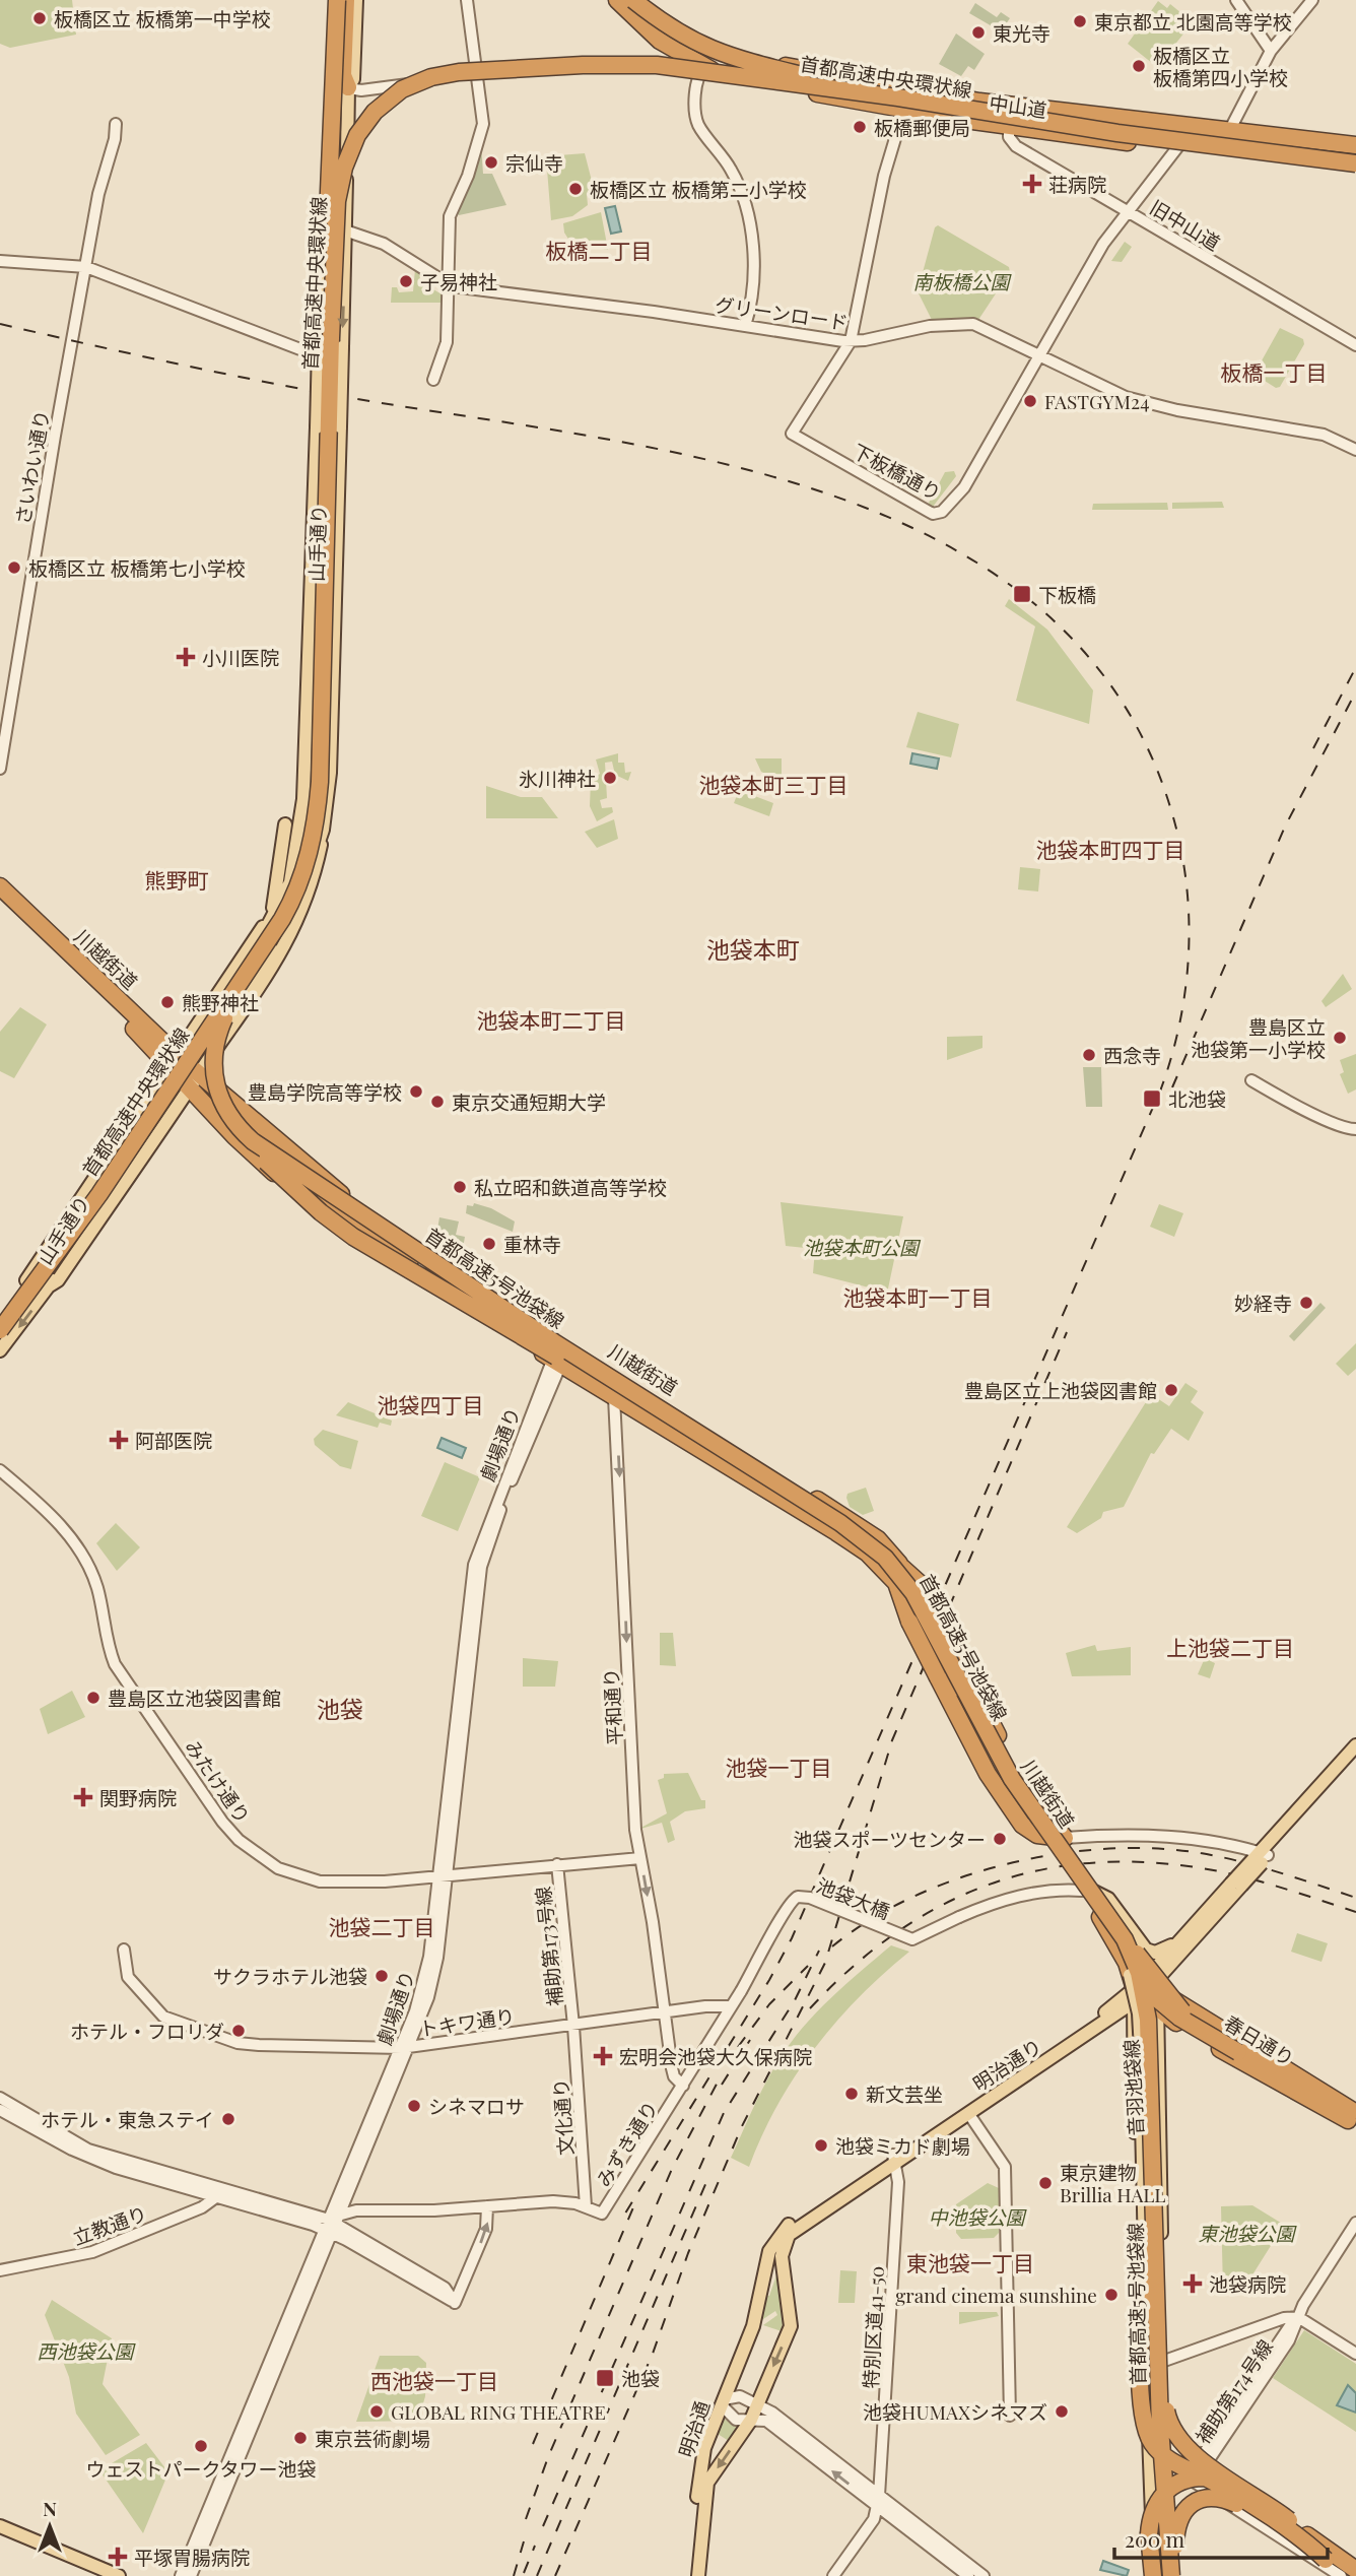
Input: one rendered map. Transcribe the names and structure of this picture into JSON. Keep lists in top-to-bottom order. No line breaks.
{"streets":{"highway":["首都高速中央環状線","中山道","川越街道","首都高速5号池袋線","春日通り"],"main road":["山手通り","明治通り","音羽池袋線","明治通"],"street":["旧中山道","グリーンロード","さいわい通り","下板橋通り","劇場通り","平和通り","みたけ通り","池袋大橋","補助第173号線","トキワ通り","文化通り","みずき通り","立教通り","特別区道41-50","補助第174号線"]},"crossings":[["首都高速中央環状線","中山道"],["首都高速中央環状線","下板橋通り"],["首都高速中央環状線","山手通り"],["首都高速中央環状線","首都高速5号池袋線"],["中山道","旧中山道"],["中山道","下板橋通り"],["旧中山道","下板橋通り"],["グリーンロード","下板橋通り"],["グリーンロード","山手通り"],["山手通り","川越街道"],["川越街道","首都高速5号池袋線"],["川越街道","劇場通り"],["川越街道","平和通り"],["川越街道","春日通り"],["川越街道","明治通り"],["川越街道","音羽池袋線"],["首都高速5号池袋線","劇場通り"],["首都高速5号池袋線","音羽池袋線"],["劇場通り","みたけ通り"],["劇場通り","トキワ通り"],["劇場通り","みずき通り"],["平和通り","みたけ通り"],["平和通り","トキワ通り"],["平和通り","みずき通り"],["みたけ通り","補助第173号線"],["池袋大橋","みずき通り"],["補助第173号線","トキワ通り"],["補助第173号線","文化通り"],["トキワ通り","文化通り"],["トキワ通り","みずき通り"],["春日通り","明治通り"],["春日通り","音羽池袋線"],["明治通り","音羽池袋線"],["明治通り","特別区道41-50"],["明治通り","明治通"],["文化通り","みずき通り"]],"one_way":["平和通り"],"districts":["板橋二丁目","板橋一丁目","池袋本町三丁目","池袋本町四丁目","熊野町","池袋本町","池袋本町二丁目","池袋本町一丁目","池袋四丁目","上池袋二丁目","池袋","池袋一丁目","池袋二丁目","東池袋一丁目","西池袋一丁目"],"parks":["南板橋公園","池袋本町公園","中池袋公園","東池袋公園","西池袋公園"],"places":{"other":["板橋区立 板橋第一中学校","東京都立 北園高等学校","東光寺","板橋区立 板橋第四小学校","板橋郵便局","宗仙寺","板橋区立 板橋第二小学校","子易神社","FASTGYM24","板橋区立 板橋第七小学校","氷川神社","熊野神社","豊島区立 池袋第一小学校","西念寺","豊島学院高等学校","東京交通短期大学","私立昭和鉄道高等学校","重林寺","妙経寺","豊島区立上池袋図書館","豊島区立池袋図書館","池袋スポーツセンター","サクラホテル池袋","ホテル・フロリダ","新文芸坐","シネマロサ","ホテル・東急ステイ","池袋ミカド劇場","東京建物 Brillia HALL","grand cinema sunshine","GLOBAL RING THEATRE","池袋HUMAXシネマズ","東京芸術劇場","ウェストパークタワー池袋"],"health":["荘病院","小川医院","阿部医院","関野病院","宏明会池袋大久保病院","池袋病院","平塚胃腸病院"],"transit":["下板橋","北池袋","池袋"]},"scale_bar":"200 m","north":"top"}
